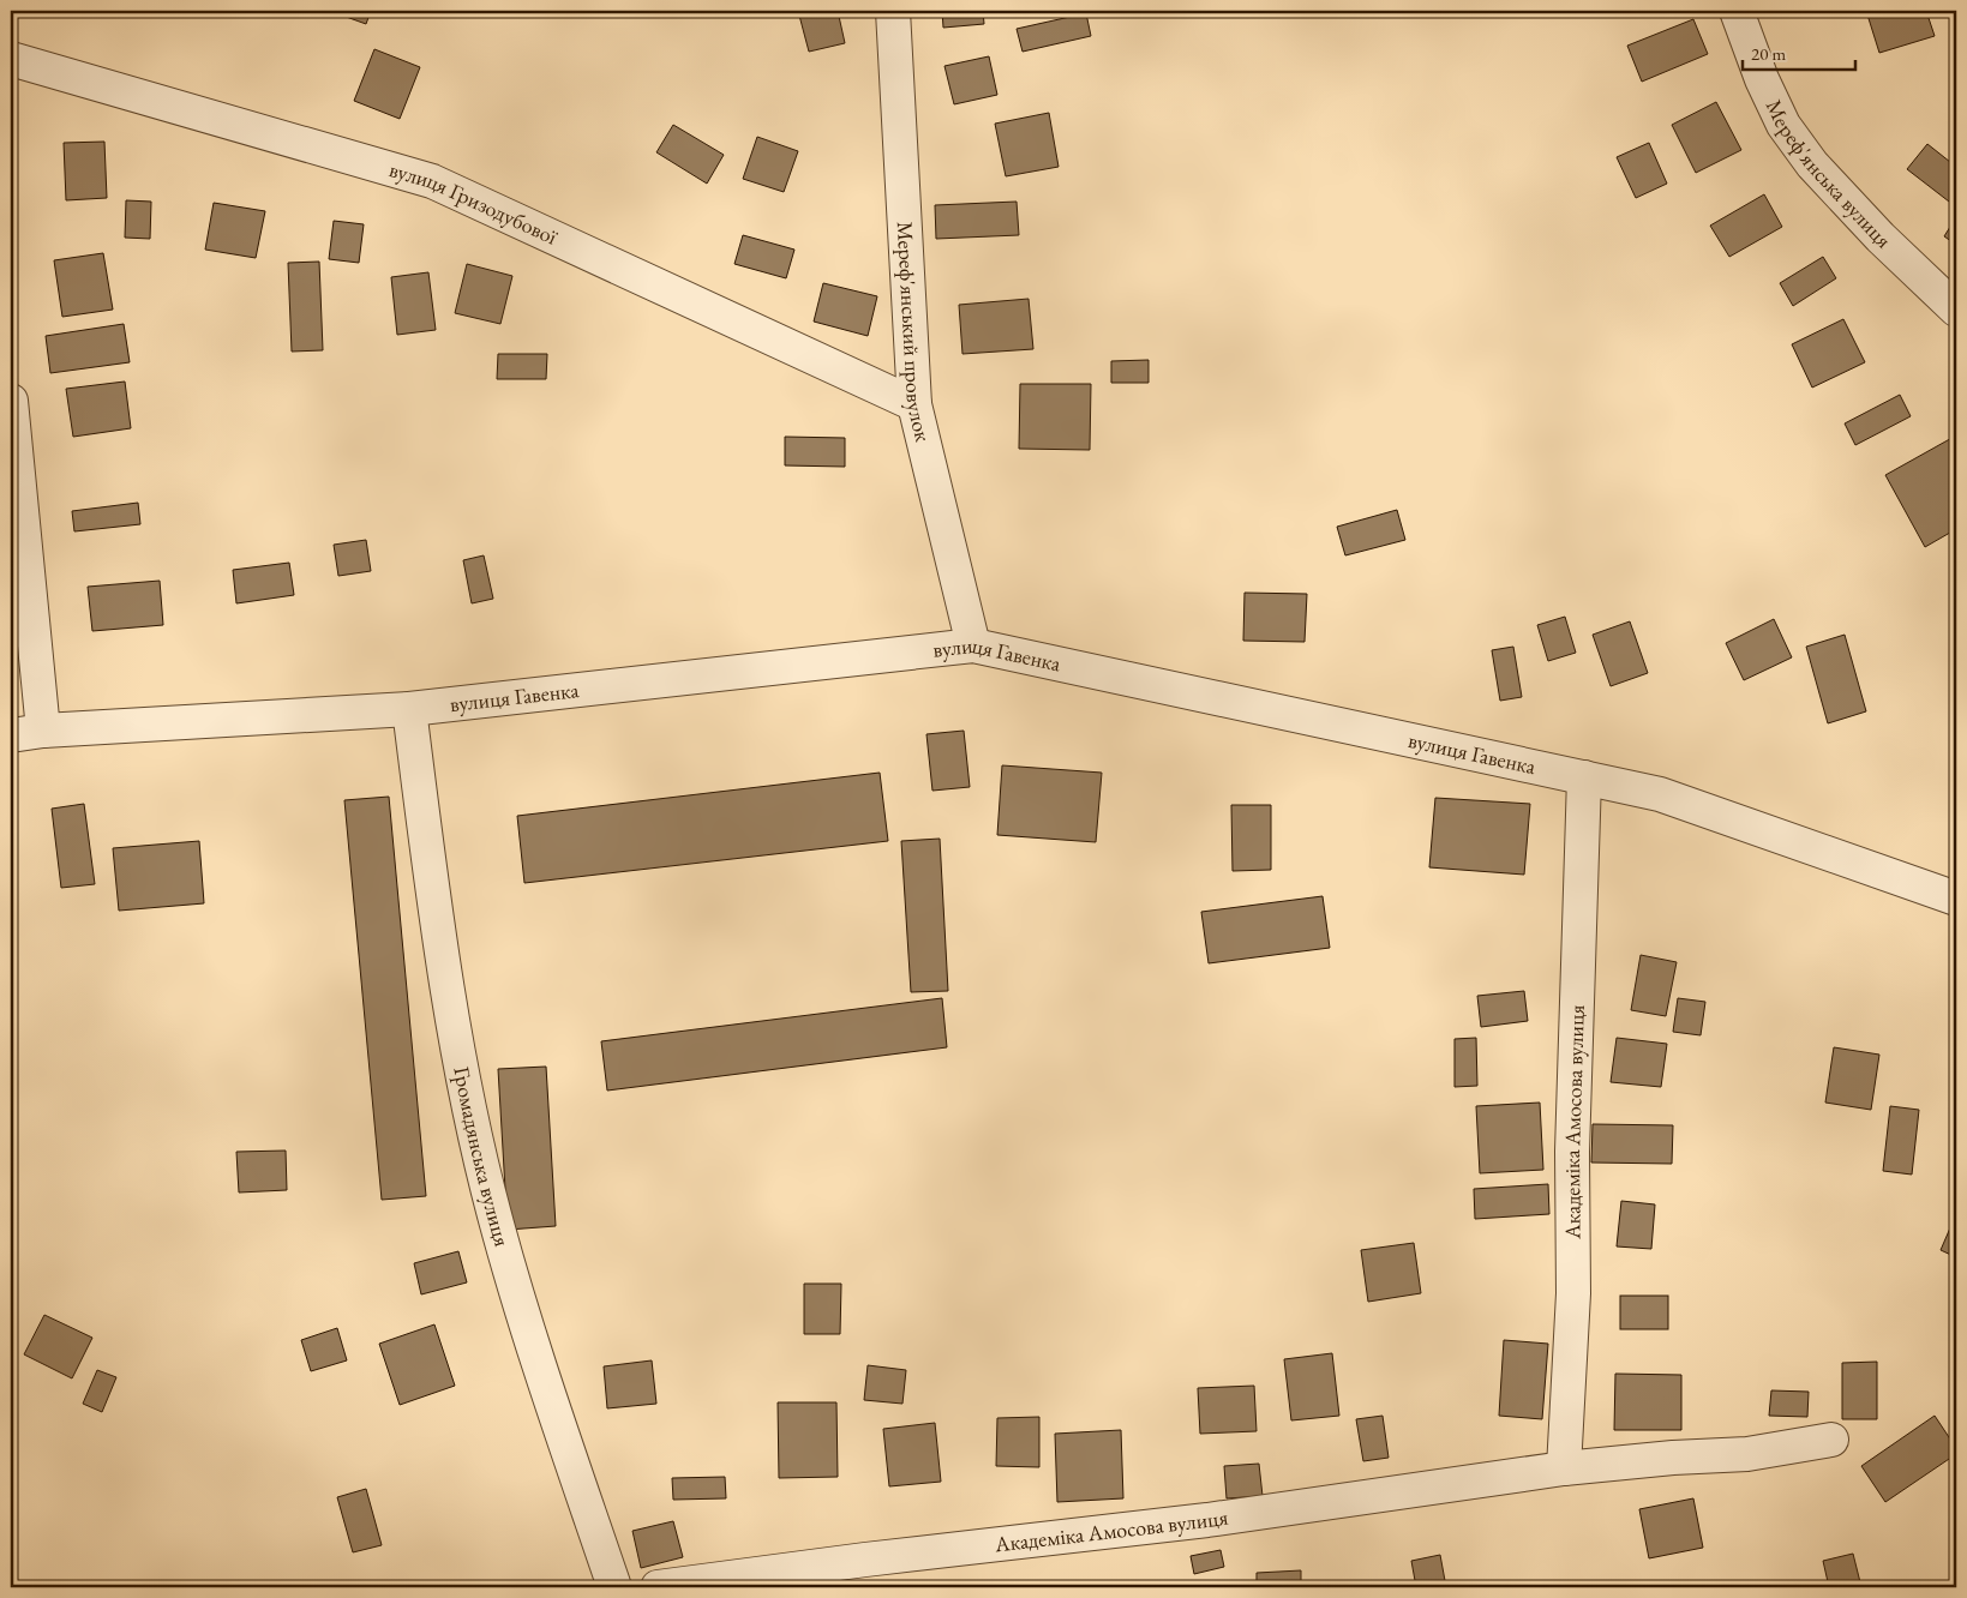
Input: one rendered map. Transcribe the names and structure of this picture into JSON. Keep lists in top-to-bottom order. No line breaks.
{"streets":{"street":["Мереф'янська вулиця","вулиця Гризодубової","Мереф'янський провулок","вулиця Гавенка","Академіка Амосова вулиця","Громадянська вулиця"]},"crossings":[["вулиця Гризодубової","Мереф'янський провулок"],["Мереф'янський провулок","вулиця Гавенка"],["вулиця Гавенка","Академіка Амосова вулиця"],["вулиця Гавенка","Громадянська вулиця"]],"scale_bar":"20 m"}
